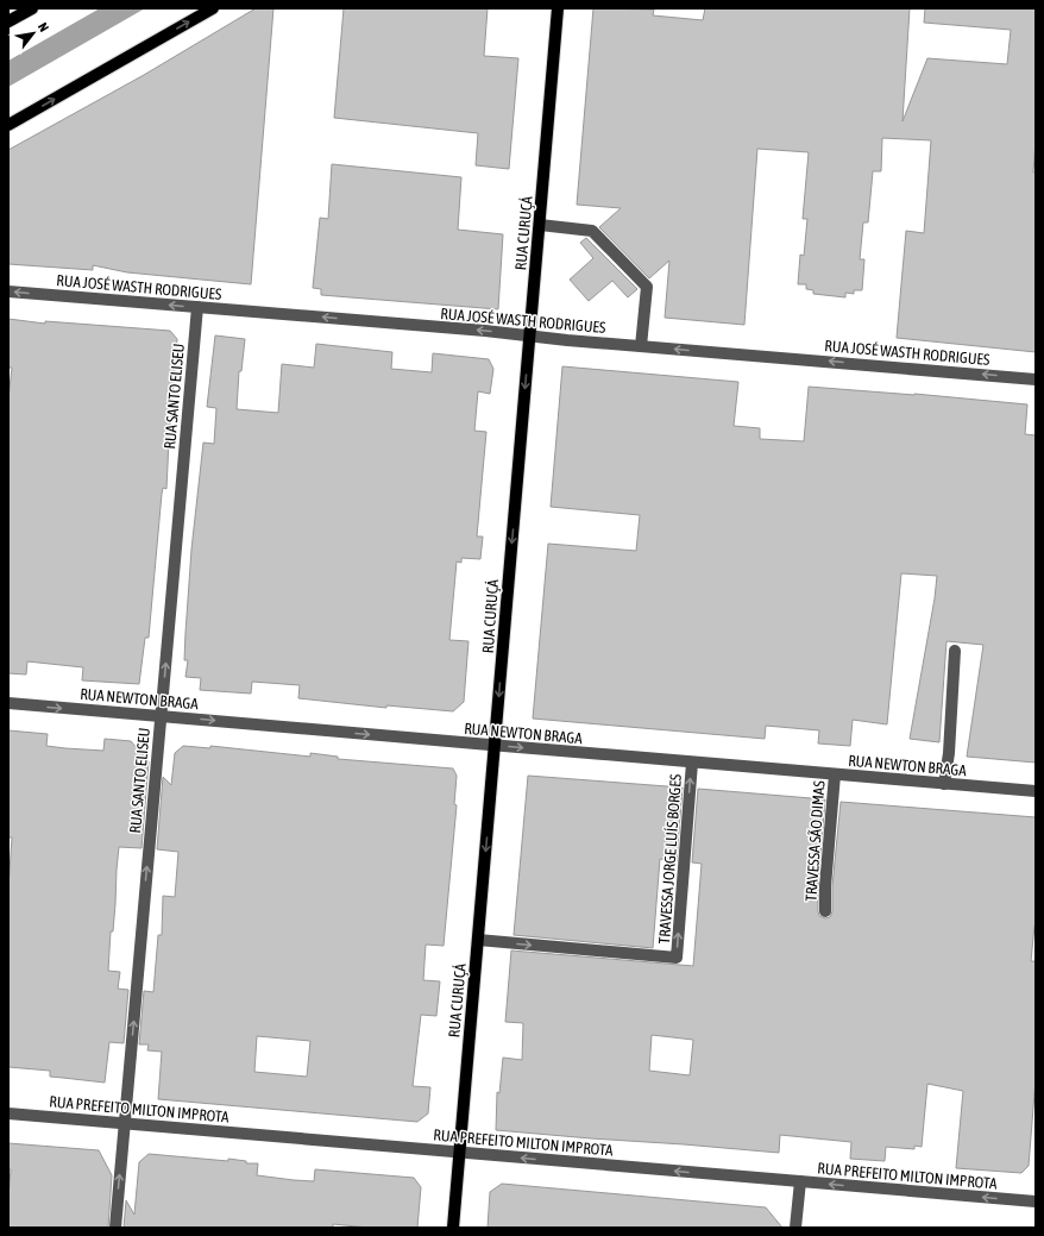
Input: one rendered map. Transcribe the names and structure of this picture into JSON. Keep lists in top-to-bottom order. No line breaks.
{"streets":{"main road":["RUA CURUÇÁ"],"street":["RUA JOSÉ WASTH RODRIGUES","RUA SANTO ELISEU","RUA NEWTON BRAGA","TRAVESSA SÃO DIMAS","TRAVESSA JORGE LUÍS BORGES","RUA PREFEITO MILTON IMPROTA"]},"crossings":[["RUA CURUÇÁ","RUA JOSÉ WASTH RODRIGUES"],["RUA CURUÇÁ","RUA NEWTON BRAGA"],["RUA CURUÇÁ","TRAVESSA JORGE LUÍS BORGES"],["RUA CURUÇÁ","RUA PREFEITO MILTON IMPROTA"],["RUA JOSÉ WASTH RODRIGUES","RUA SANTO ELISEU"],["RUA SANTO ELISEU","RUA NEWTON BRAGA"],["RUA SANTO ELISEU","RUA PREFEITO MILTON IMPROTA"],["RUA NEWTON BRAGA","TRAVESSA SÃO DIMAS"],["RUA NEWTON BRAGA","TRAVESSA JORGE LUÍS BORGES"]],"one_way":["RUA CURUÇÁ","RUA JOSÉ WASTH RODRIGUES","RUA SANTO ELISEU","RUA NEWTON BRAGA","RUA PREFEITO MILTON IMPROTA"],"north":"top right"}
